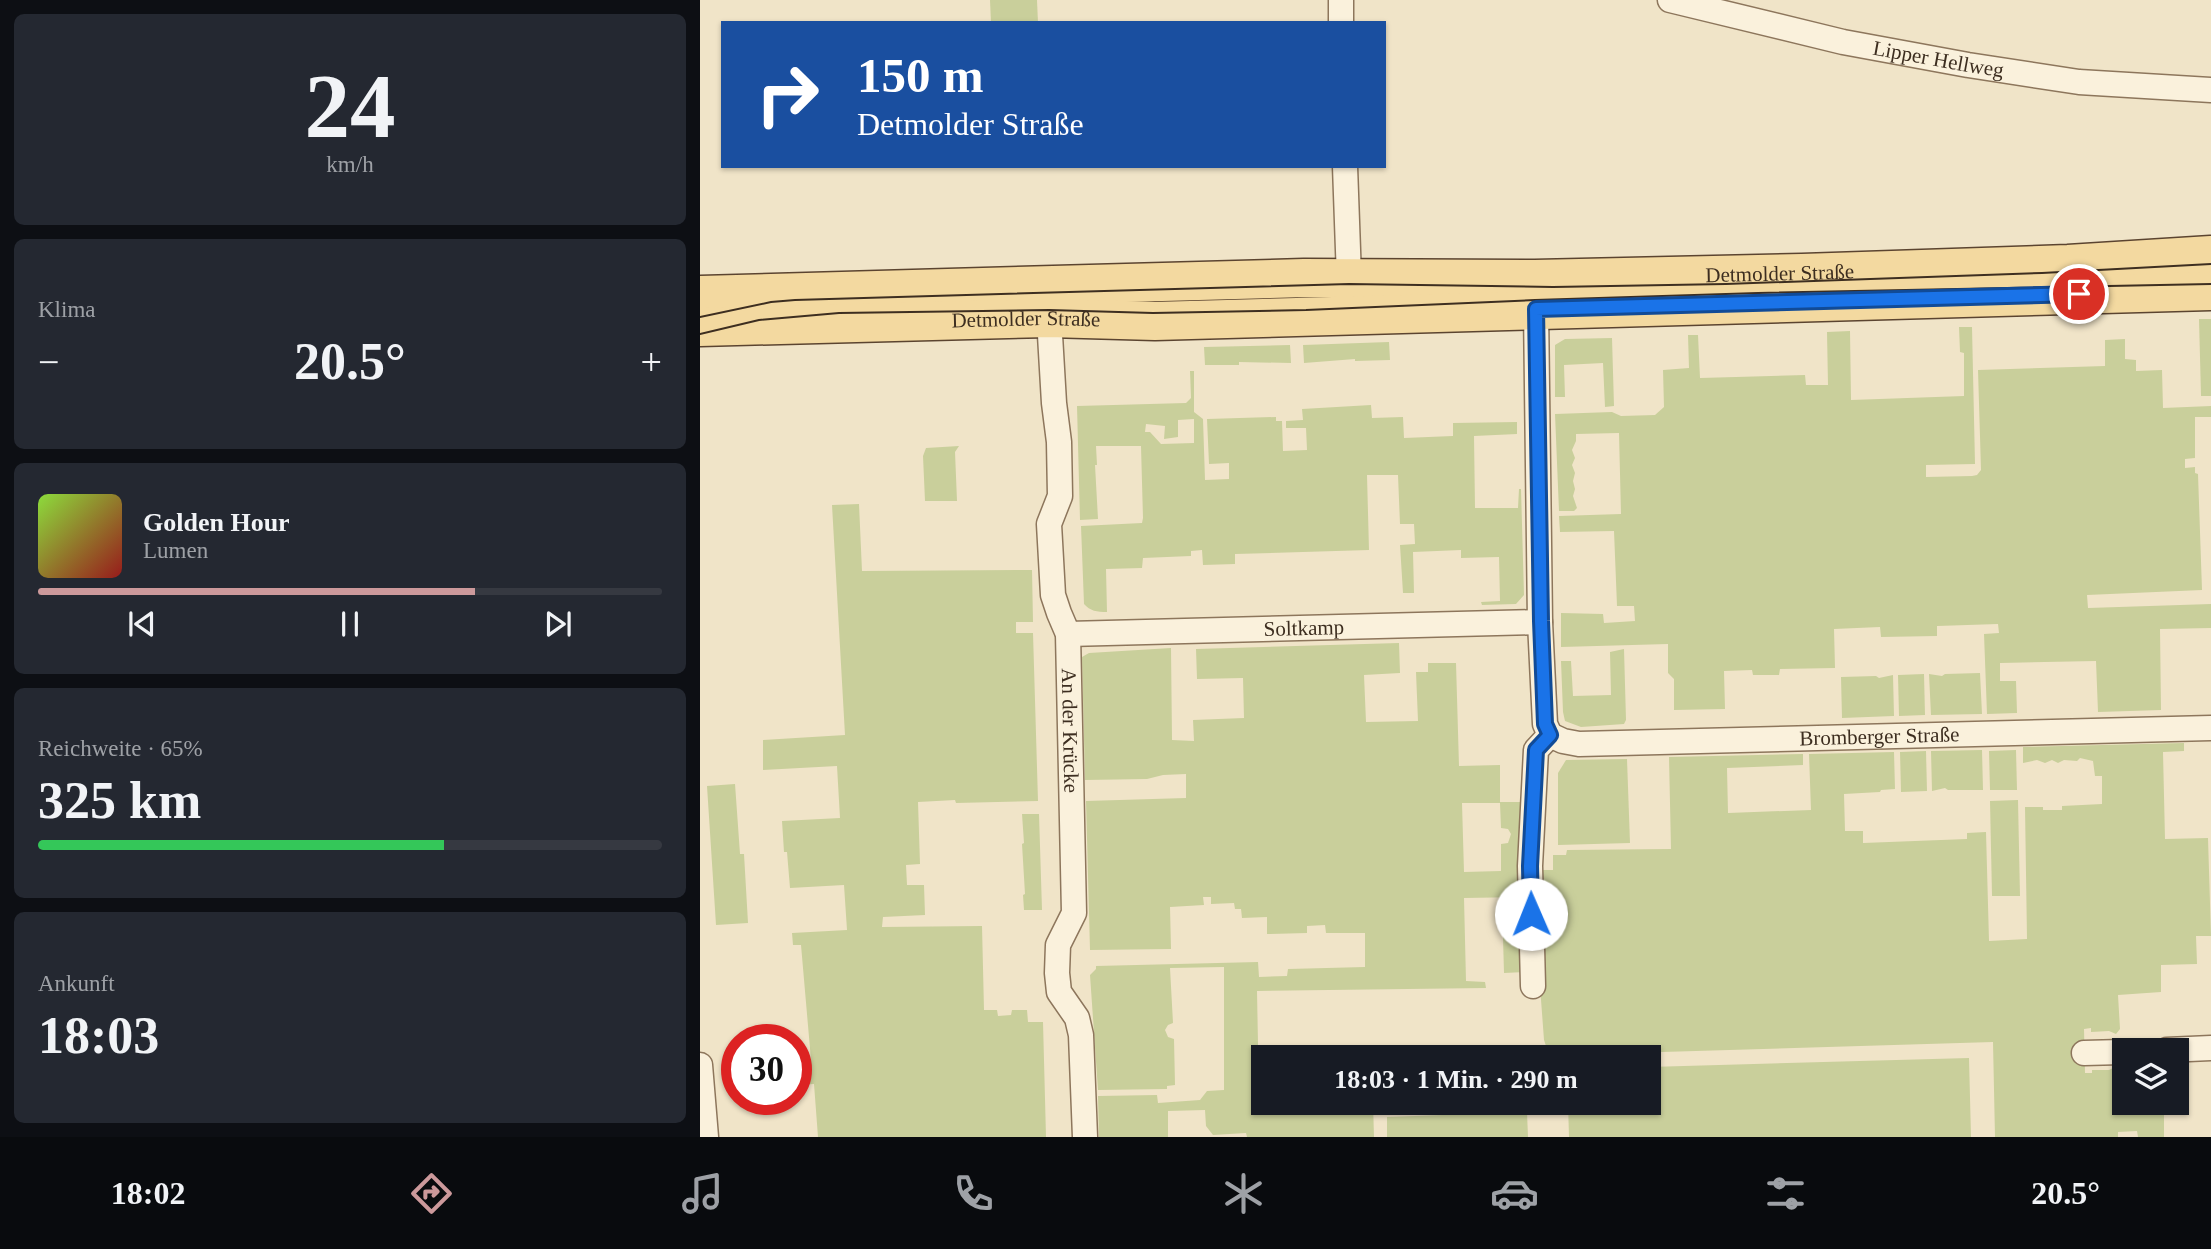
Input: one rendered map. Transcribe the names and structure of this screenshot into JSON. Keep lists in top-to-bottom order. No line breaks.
{"streets":{"main road":["Detmolder Straße"],"street":["Lipper Hellweg","Soltkamp","An der Krücke","Bromberger Straße"]},"crossings":[["Detmolder Straße","An der Krücke"],["Soltkamp","An der Krücke"]],"page":{"tile":[["24","km/h"],"Klima",["Reichweite · 65%","325 km"],["Ankunft","18:03"]],"turn":["150 m","Detmolder Straße"],"heat":["−","20.5°","+"],"song":["Golden Hour","Lumen"],"limit":"30","trip":"18:03 · 1 Min. · 290 m","tabs":["18:02","20.5°"]}}
